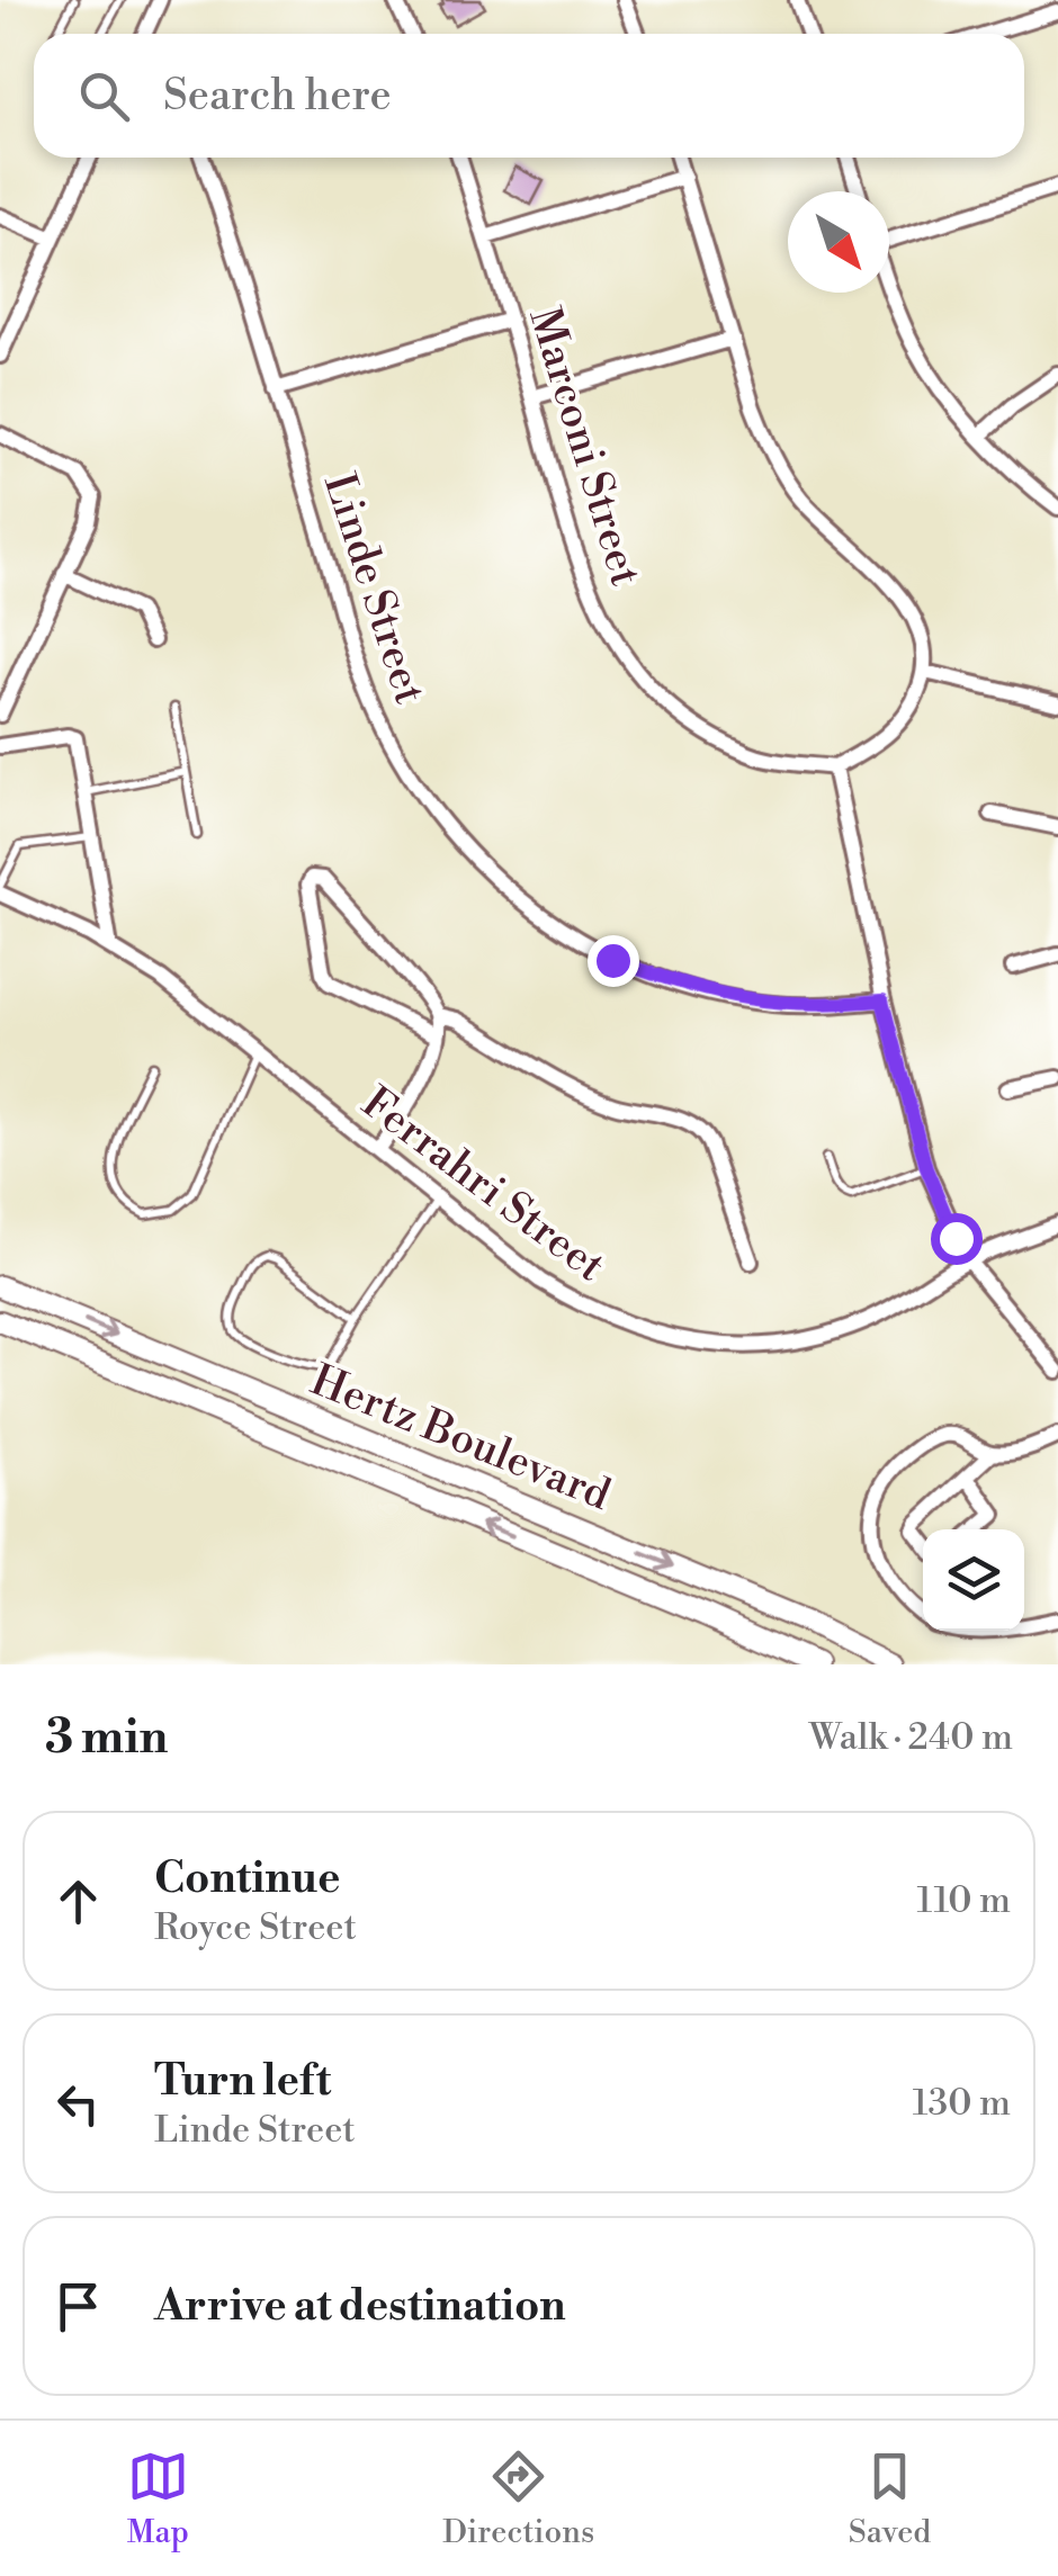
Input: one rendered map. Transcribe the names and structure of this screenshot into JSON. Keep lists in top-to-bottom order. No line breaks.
{"streets":{"street":["Marconi Street","Linde Street","Ferrahri Street","Hertz Boulevard"]},"north":"bottom right","page":{"search":"Search here","heading":["3 min","Walk · 240 m"],"list":[["Continue","Royce Street","110 m"],["Turn left","Linde Street","130 m"],"Arrive at destination"],"nav":["Map","Directions","Saved"]}}
